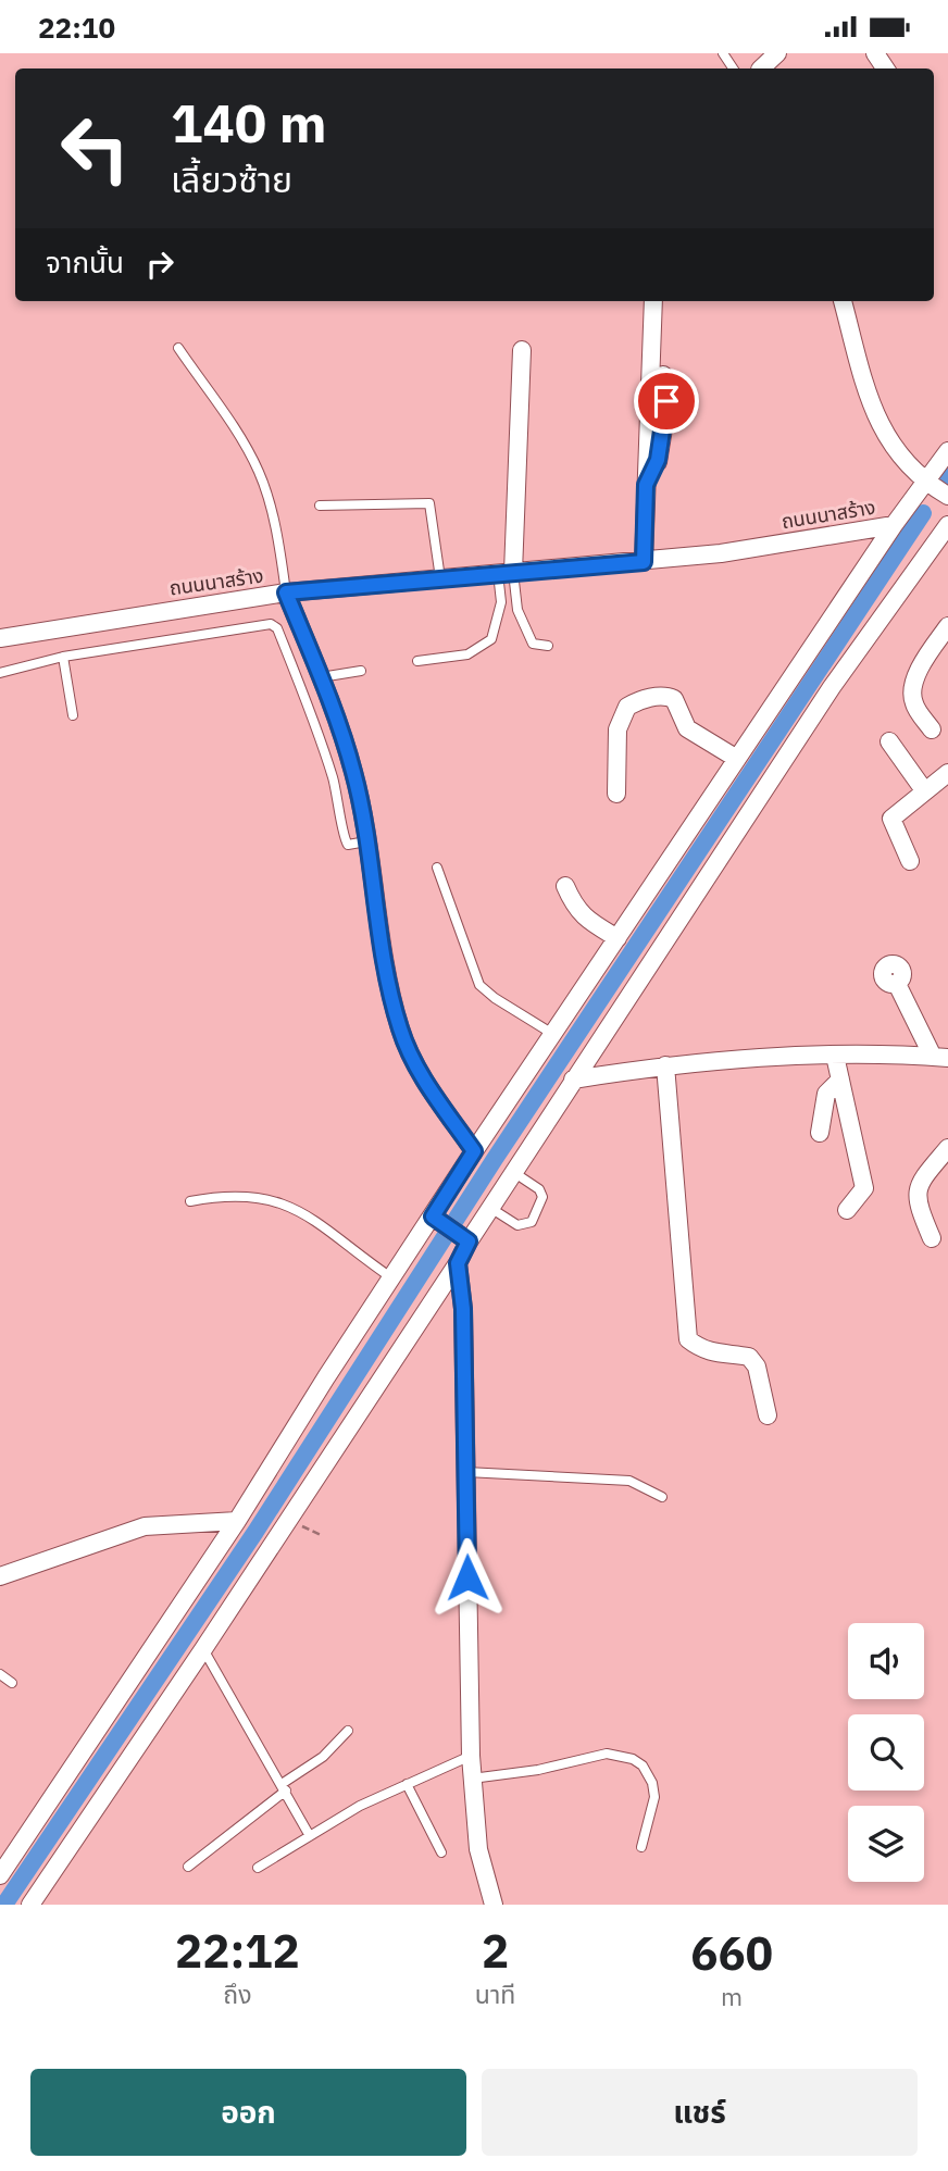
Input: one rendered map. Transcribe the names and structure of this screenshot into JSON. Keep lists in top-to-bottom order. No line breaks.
{"streets":{"street":["ถนนนาสร้าง"]},"page":{"status":"22:10","turn":["140 m","เลี้ยวซ้าย"],"then":"จากนั้น","eta":["22:12","ถึง","2","นาที","660","m"],"buttons":["ออก","แชร์"]}}
